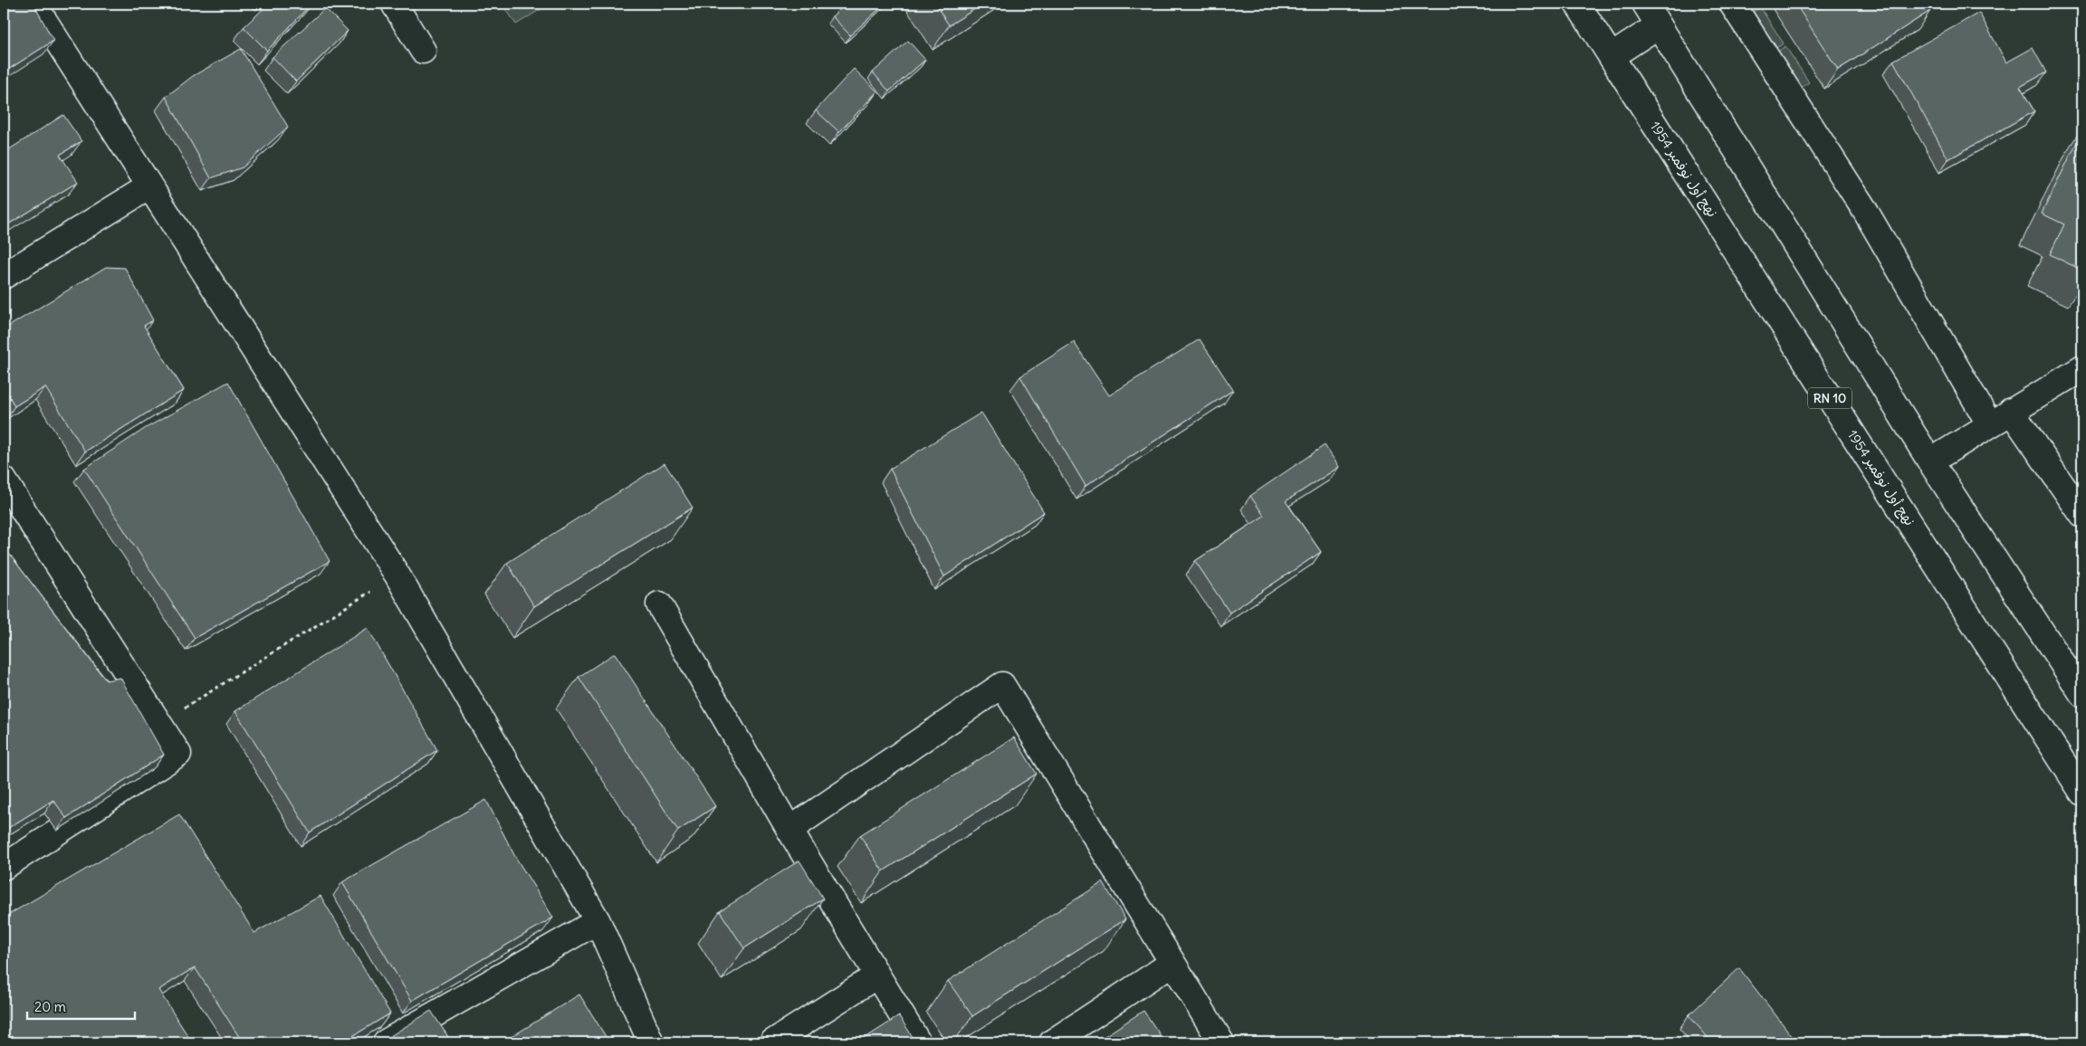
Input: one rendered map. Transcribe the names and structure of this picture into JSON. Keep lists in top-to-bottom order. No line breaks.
{"streets":{"main road":["نهج أول نوفمبر 1954","RN 10"]},"scale_bar":"20 m"}
